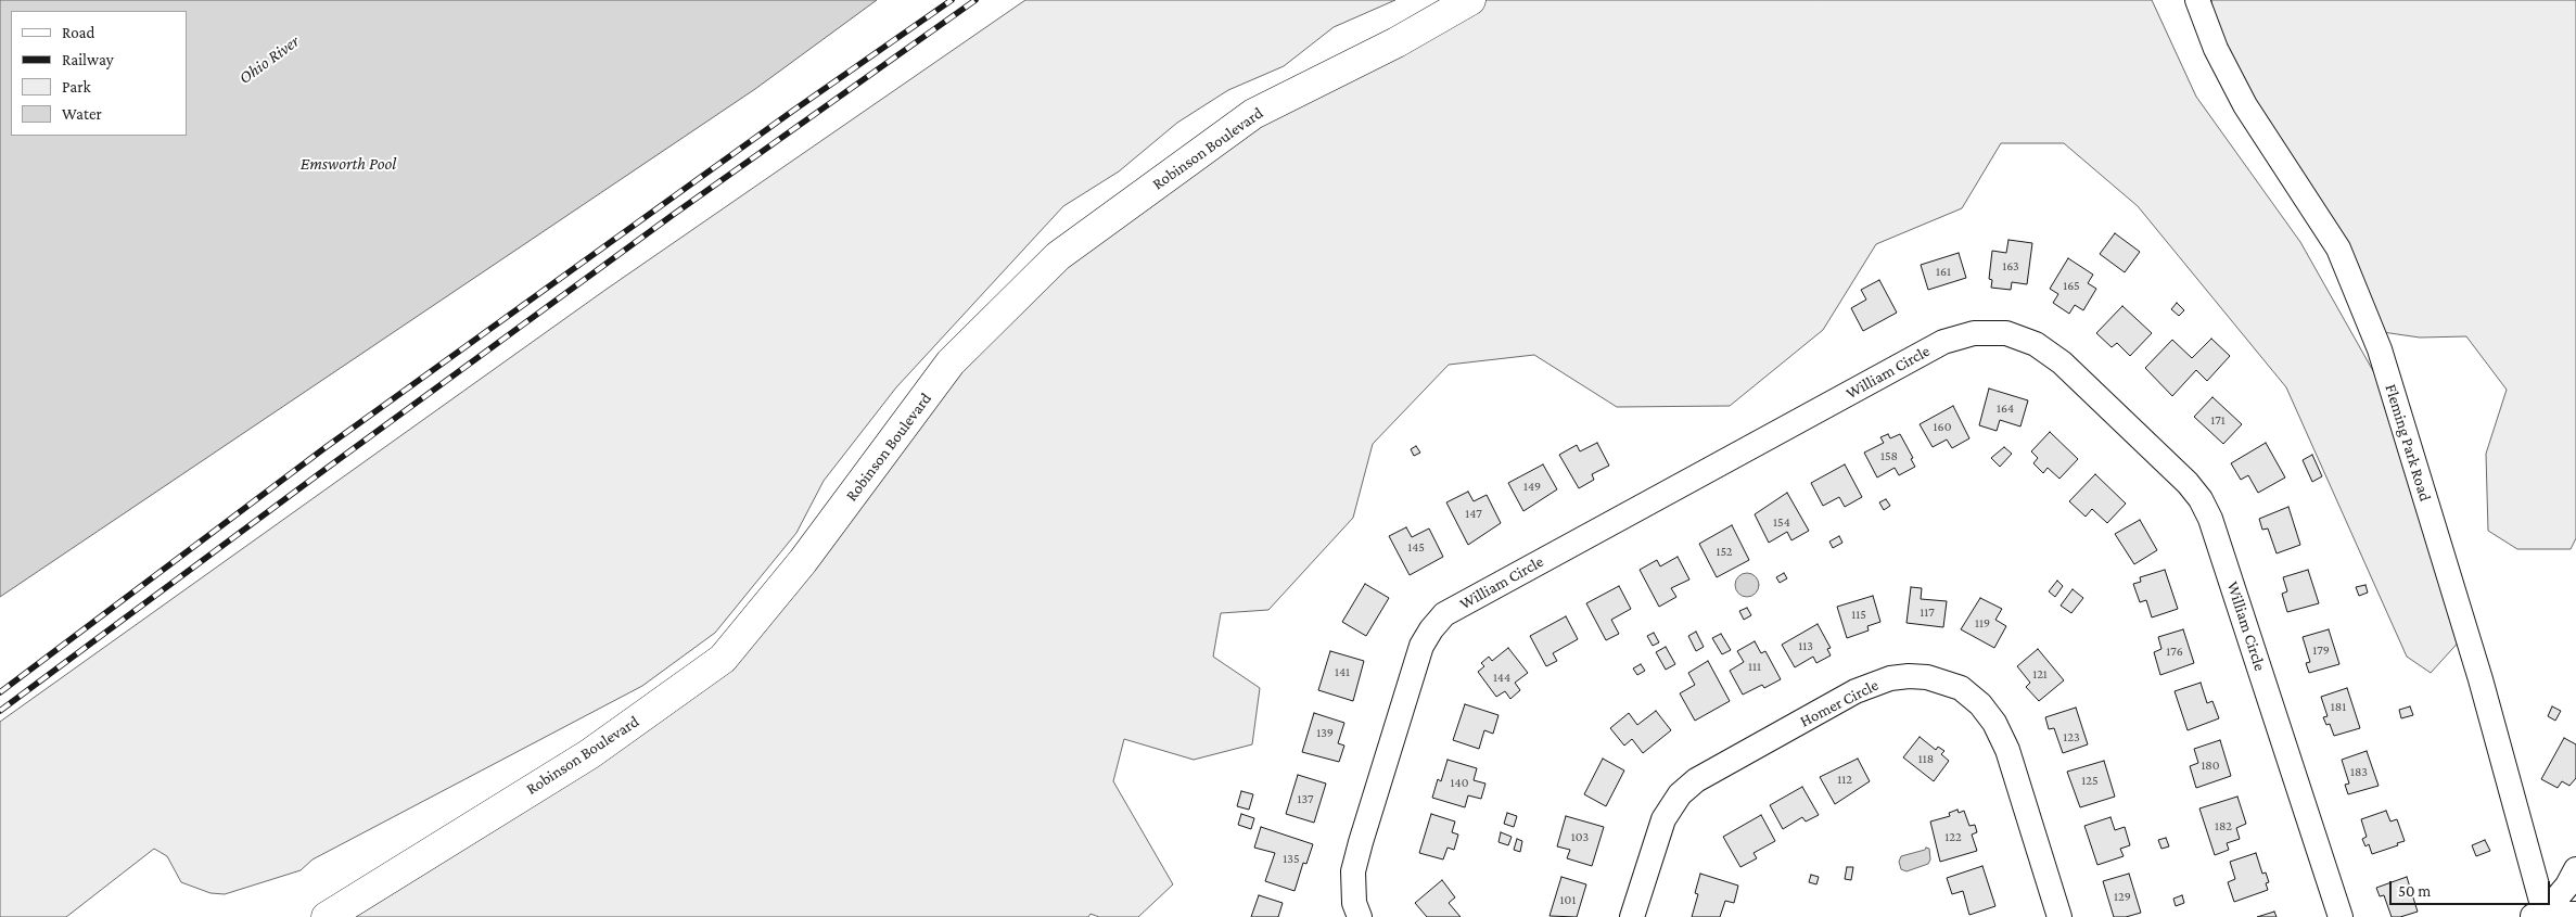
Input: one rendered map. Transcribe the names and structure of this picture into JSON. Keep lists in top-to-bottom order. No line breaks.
{"streets":{"main road":["Robinson Boulevard"],"street":["William Circle","Fleming Park Road","Homer Circle"]},"water":["Ohio River","Emsworth Pool"],"house_numbers":["163","161","165","164","171","160","158","149","147","154","145","152","117","115","119","113","179","176","111","141","121","144","181","139","123","118","180","183","112","125","140","137","182","103","122","135","129","101"],"legend":["Road","Railway","Park","Water"],"scale_bar":"50 m"}
